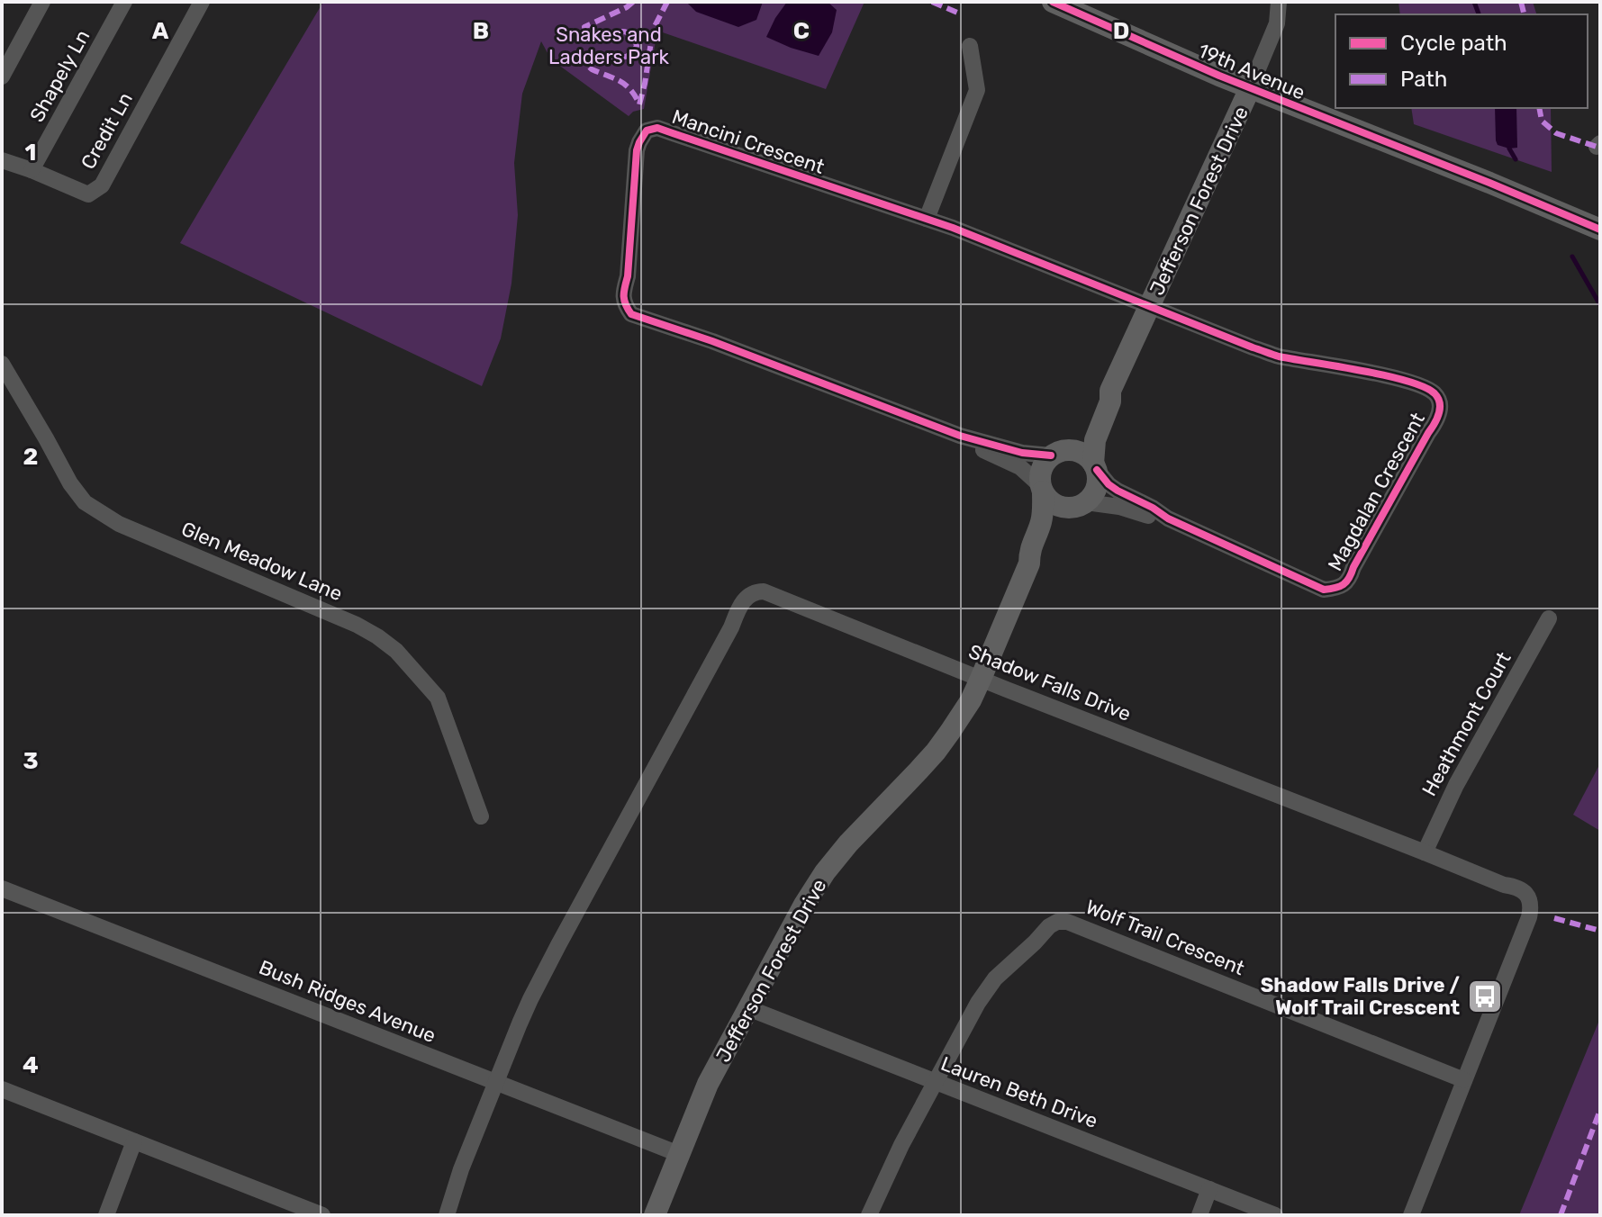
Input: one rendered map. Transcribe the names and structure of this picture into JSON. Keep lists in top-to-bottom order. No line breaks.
{"streets":{"street":["19th Avenue","Shapely Ln","Credit Ln","Mancini Crescent","Jefferson Forest Drive","Magdalan Crescent","Glen Meadow Lane","Shadow Falls Drive","Heathmont Court","Wolf Trail Crescent","Bush Ridges Avenue","Lauren Beth Drive"]},"crossings":[["19th Avenue","Jefferson Forest Drive"],["Shapely Ln","Credit Ln"],["Mancini Crescent","Jefferson Forest Drive"],["Mancini Crescent","Magdalan Crescent"],["Jefferson Forest Drive","Magdalan Crescent"],["Jefferson Forest Drive","Shadow Falls Drive"],["Jefferson Forest Drive","Bush Ridges Avenue"],["Jefferson Forest Drive","Lauren Beth Drive"],["Shadow Falls Drive","Heathmont Court"],["Shadow Falls Drive","Wolf Trail Crescent"],["Shadow Falls Drive","Bush Ridges Avenue"],["Wolf Trail Crescent","Lauren Beth Drive"]],"parks":["Snakes and Ladders Park"],"places":{"bus stop":["Shadow Falls Drive / Wolf Trail Crescent"]},"legend":["Cycle path","Path"],"grid":{"columns":["A","B","C","D"],"rows":["1","2","3","4"]}}
